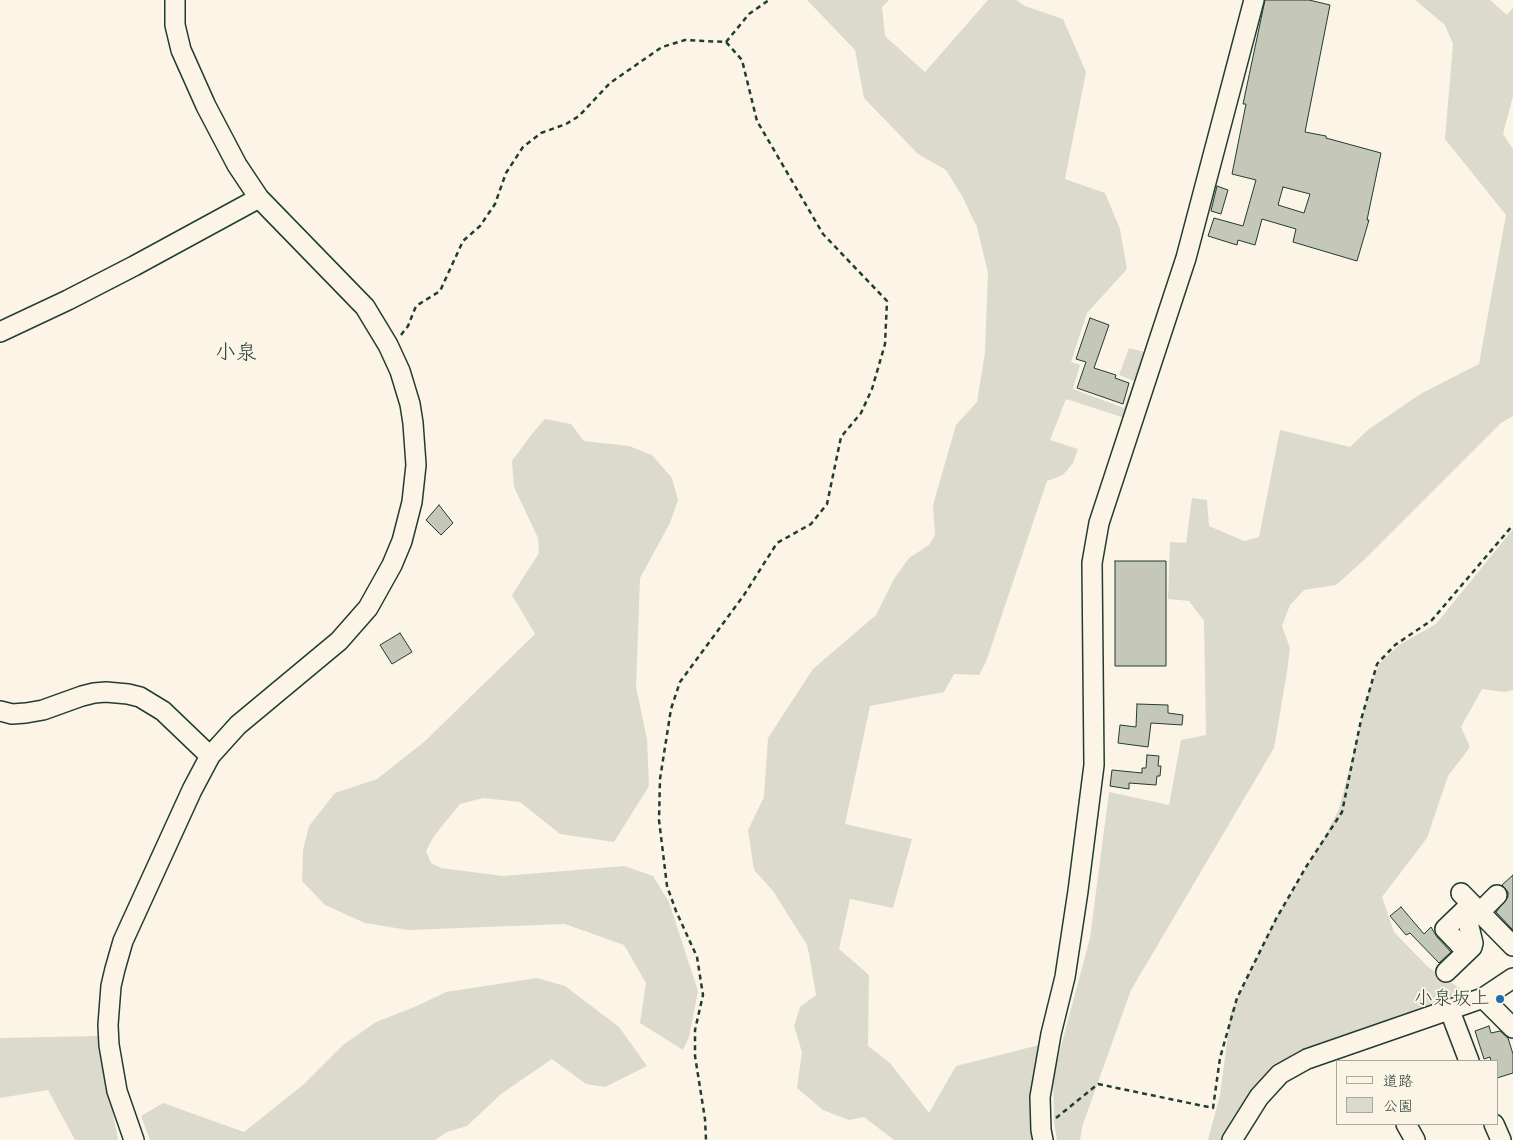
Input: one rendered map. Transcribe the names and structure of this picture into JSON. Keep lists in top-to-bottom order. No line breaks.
{"districts":["小泉"],"places":["小泉坂上"],"legend":["道路","公園"]}
